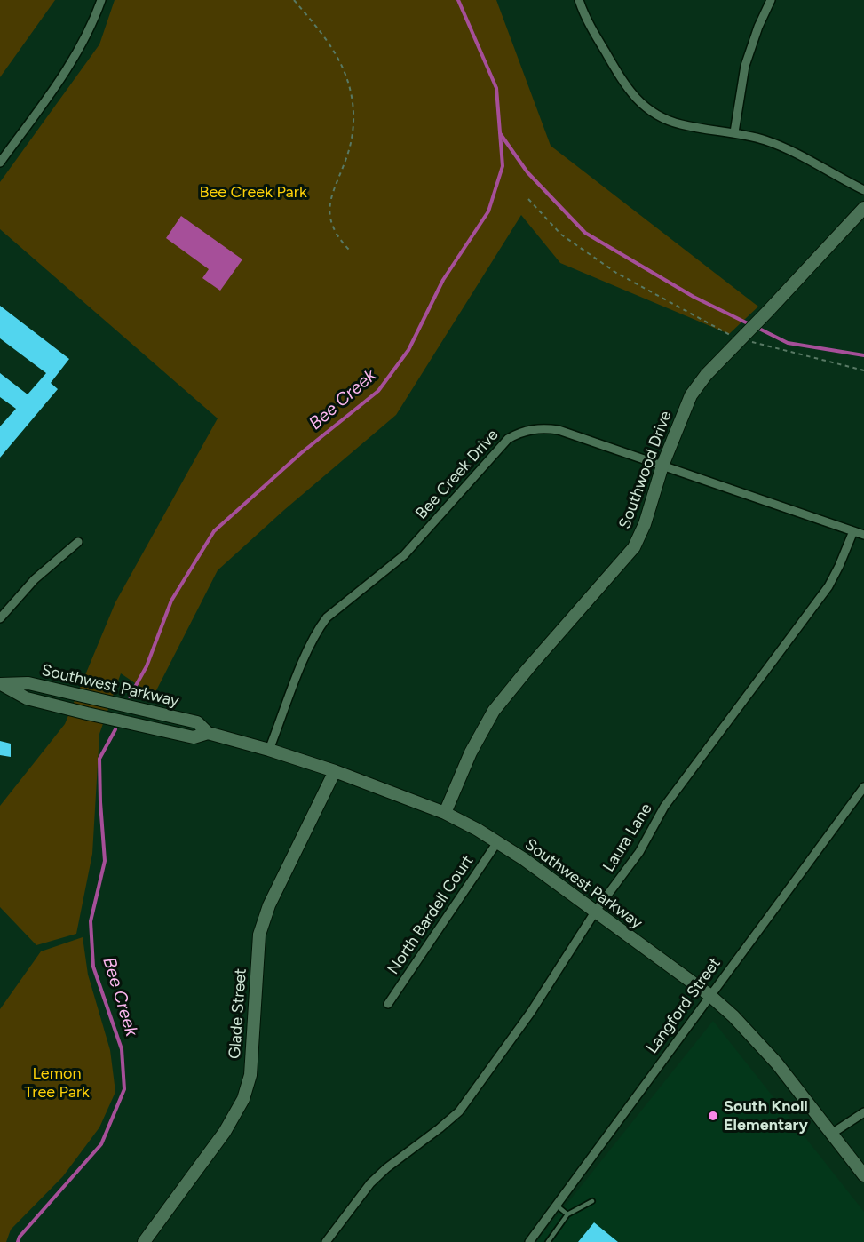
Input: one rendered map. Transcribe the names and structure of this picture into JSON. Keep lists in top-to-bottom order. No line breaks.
{"streets":{"street":["Southwood Drive","Bee Creek Drive","Southwest Parkway","Laura Lane","North Bardell Court","Langford Street","Glade Street"]},"crossings":[["Southwood Drive","Bee Creek Drive"],["Southwood Drive","Southwest Parkway"],["Bee Creek Drive","Southwest Parkway"],["Bee Creek Drive","Laura Lane"],["Southwest Parkway","Laura Lane"],["Southwest Parkway","North Bardell Court"],["Southwest Parkway","Langford Street"],["Southwest Parkway","Glade Street"]],"water":["Bee Creek"],"parks":["Bee Creek Park","Lemon Tree Park"],"places":["South Knoll Elementary"]}
